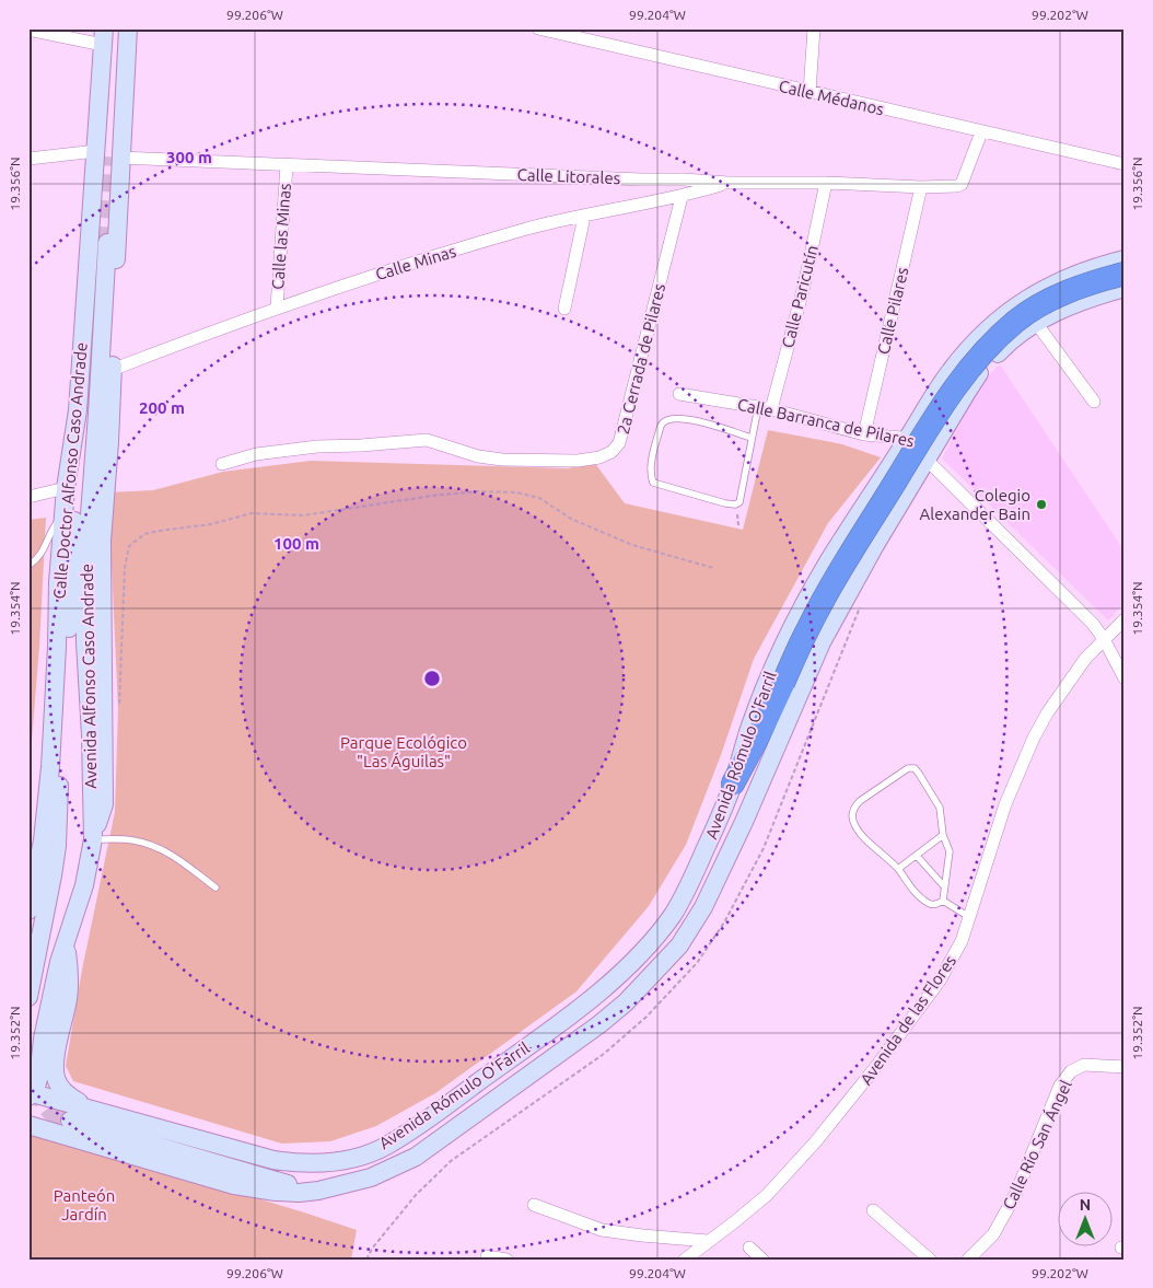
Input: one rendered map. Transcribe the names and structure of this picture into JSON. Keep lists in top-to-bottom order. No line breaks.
{"streets":{"main road":["Calle Doctor Alfonso Caso Andrade","Avenida Alfonso Caso Andrade","Avenida Rómulo O'Farril"],"street":["Calle Médanos","Calle Litorales","Calle las Minas","Calle Minas","Calle Paricutín","Calle Pilares","2a Cerrada de Pilares","Calle Barranca de Pilares","Avenida de las Flores","Calle Río San Ángel"]},"crossings":[["Calle Médanos","Calle Litorales"],["Calle Litorales","Calle las Minas"],["Calle Litorales","Calle Minas"],["Calle Litorales","Calle Paricutín"],["Calle Litorales","Calle Pilares"],["Calle Litorales","Calle Doctor Alfonso Caso Andrade"],["Calle las Minas","Calle Minas"],["Calle Minas","2a Cerrada de Pilares"],["Calle Minas","Calle Doctor Alfonso Caso Andrade"],["Calle Paricutín","Calle Barranca de Pilares"],["Calle Pilares","Calle Barranca de Pilares"],["Calle Barranca de Pilares","Avenida Rómulo O'Farril"],["Calle Barranca de Pilares","Avenida de las Flores"],["Calle Doctor Alfonso Caso Andrade","Avenida Alfonso Caso Andrade"],["Avenida Alfonso Caso Andrade","Avenida Rómulo O'Farril"]],"parks":["Parque Ecológico \"Las Águilas\"","Panteón Jardín"],"places":["Colegio Alexander Bain"],"north":"top","coordinates":["99.206°W","99.204°W","99.202°W","19.356°N","19.354°N","19.352°N"],"rings":["300 m","200 m","100 m"]}
